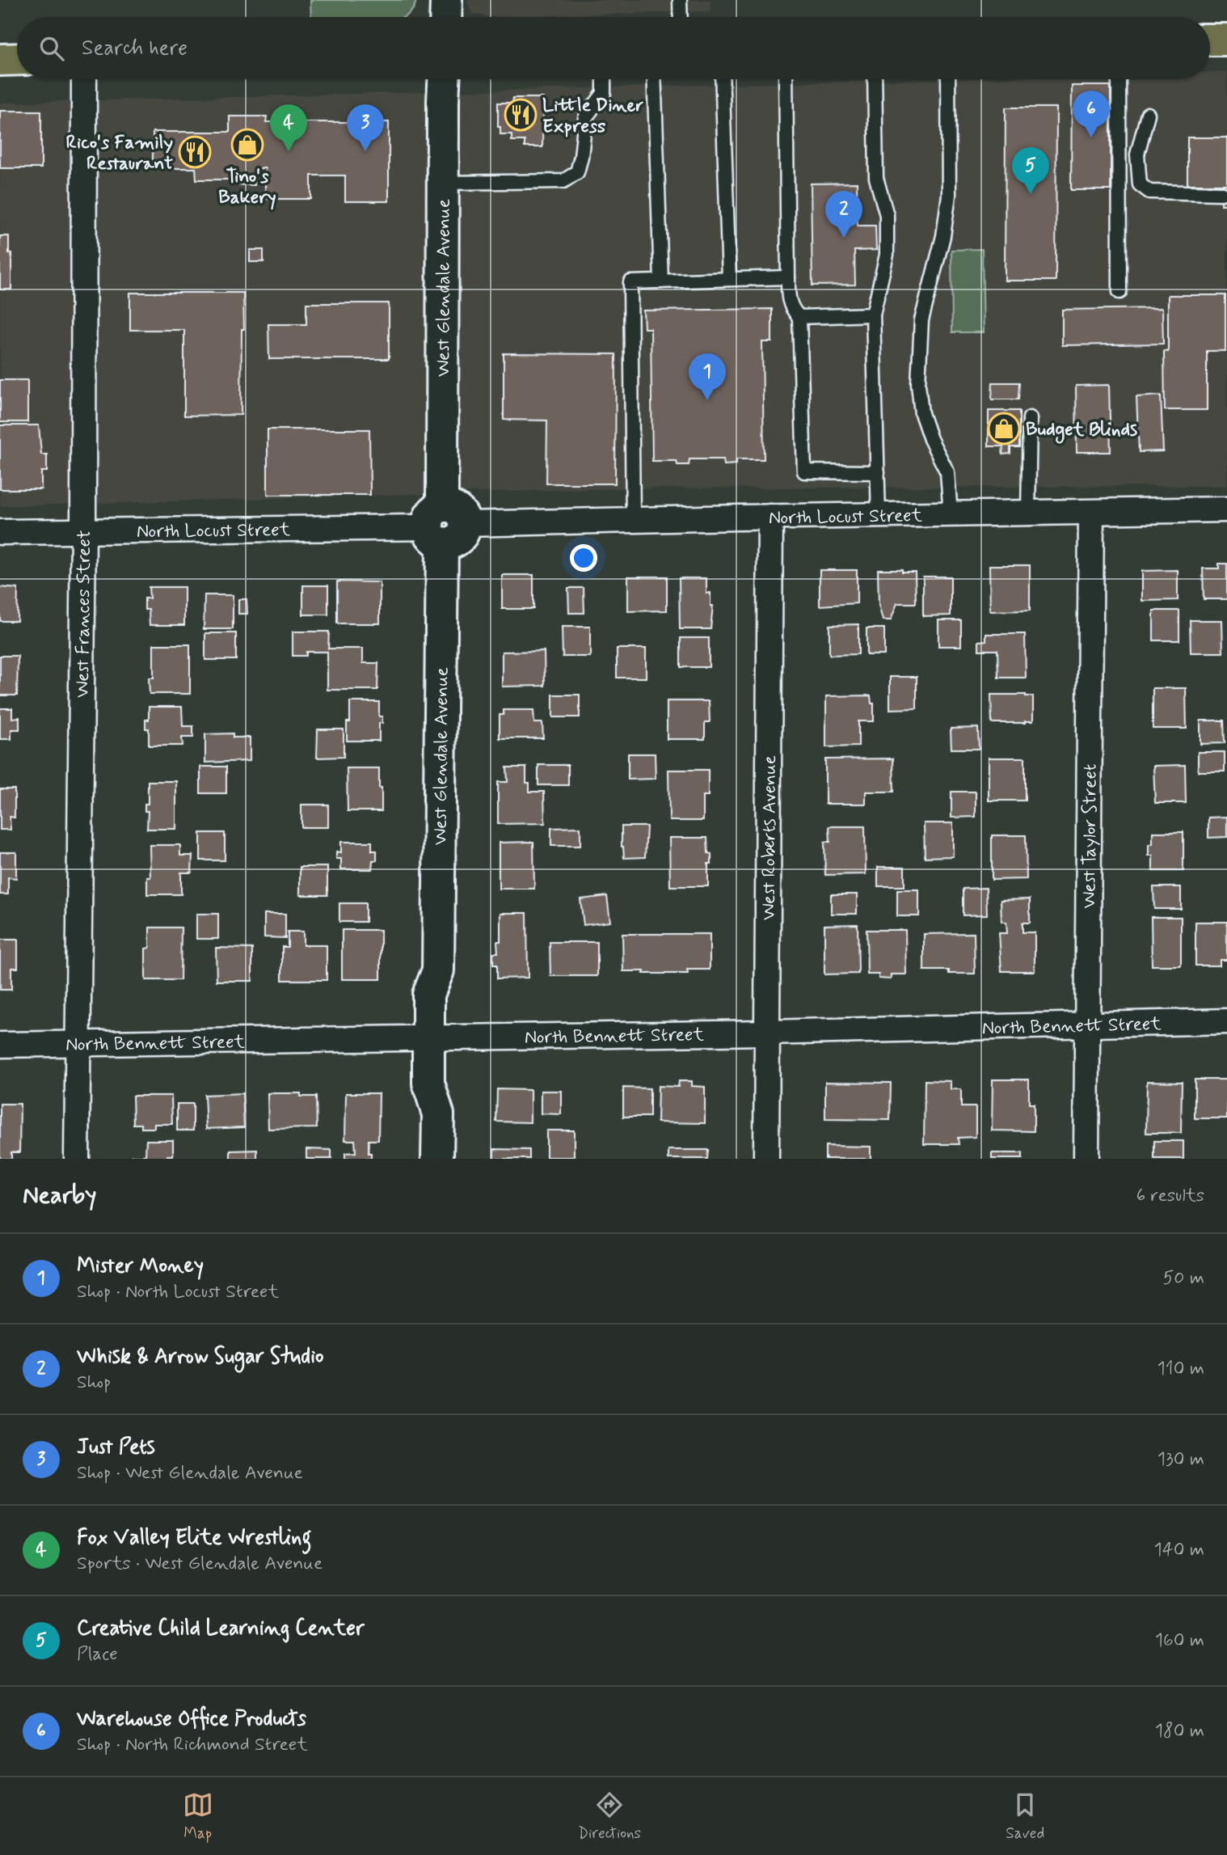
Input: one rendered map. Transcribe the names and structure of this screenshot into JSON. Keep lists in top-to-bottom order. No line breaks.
{"streets":{"street":["West Glendale Avenue","North Locust Street","West Frances Street","West Taylor Street","West Roberts Avenue","North Bennett Street"]},"crossings":[["West Glendale Avenue","North Locust Street"],["West Glendale Avenue","North Bennett Street"],["North Locust Street","West Frances Street"],["North Locust Street","West Taylor Street"],["North Locust Street","West Roberts Avenue"],["West Frances Street","North Bennett Street"],["West Taylor Street","North Bennett Street"],["West Roberts Avenue","North Bennett Street"]],"places":{"restaurant":["Little Diner Express","Rico's Family Restaurant"],"shop":["Tino's Bakery","Budget Blinds"]},"page":{"search":"Search here","pins":["6","3","4","5","2","1"],"heading":["Nearby","6 results"],"list":[{"mark":"1","name":"Mister Money","note":"Shop · North Locust Street","value":"50 m"},{"mark":"2","name":"Whisk & Arrow Sugar Studio","note":"Shop","value":"110 m"},{"mark":"3","name":"Just Pets","note":"Shop · West Glendale Avenue","value":"130 m"},{"mark":"4","name":"Fox Valley Elite Wrestling","note":"Sports · West Glendale Avenue","value":"140 m"},{"mark":"5","name":"Creative Child Learning Center","note":"Place","value":"160 m"},{"mark":"6","name":"Warehouse Office Products","note":"Shop · North Richmond Street","value":"180 m"}],"nav":["Map","Directions","Saved"]}}
